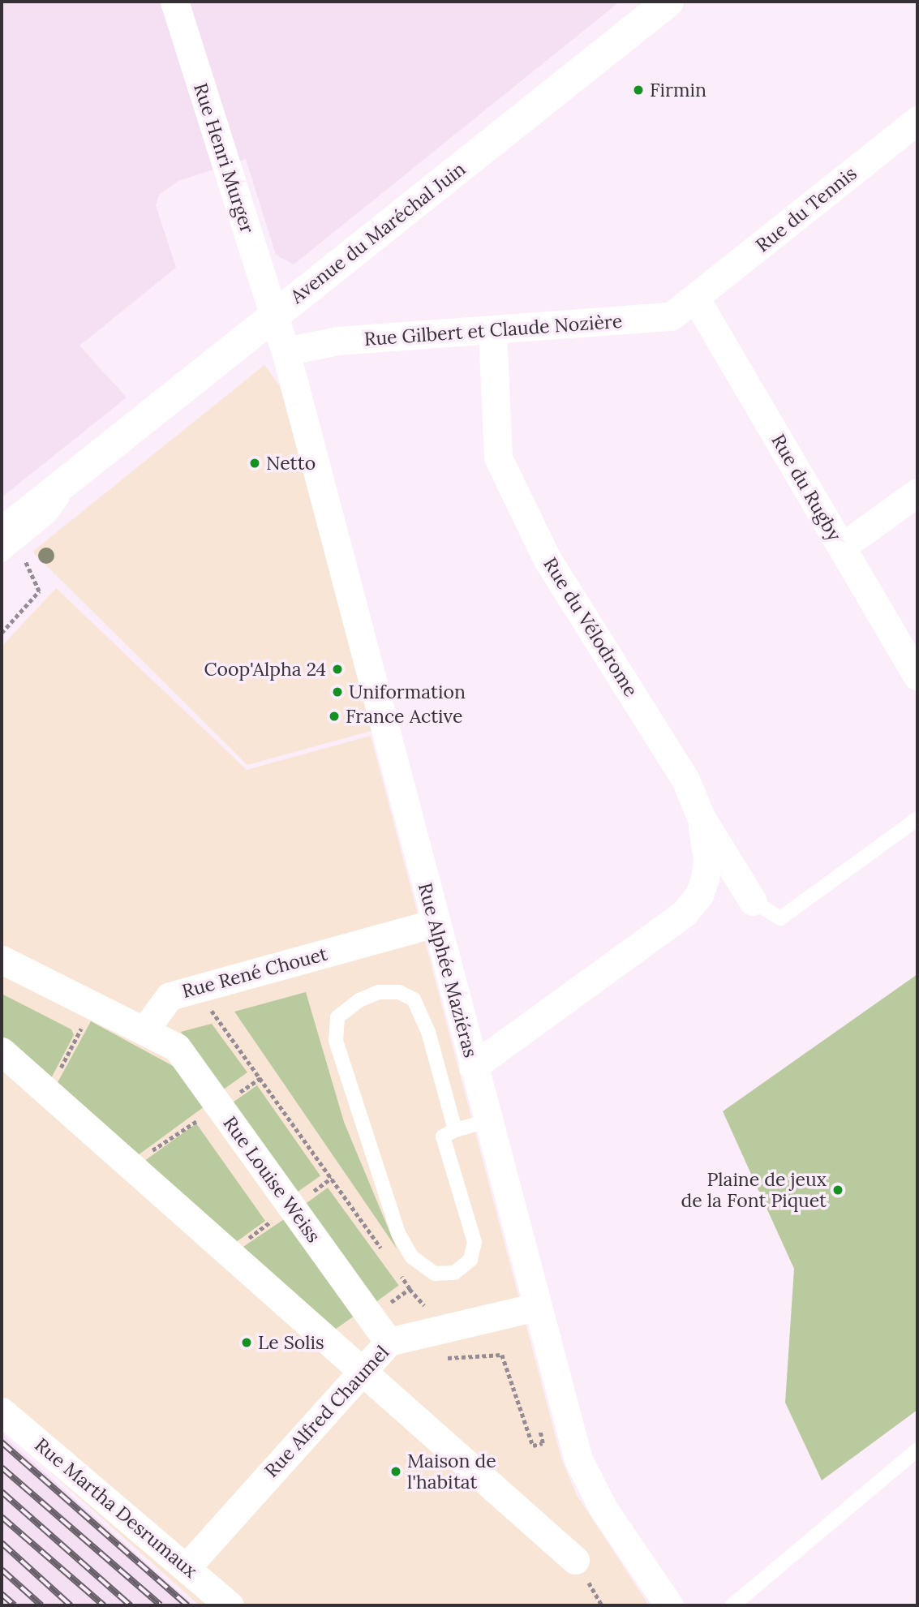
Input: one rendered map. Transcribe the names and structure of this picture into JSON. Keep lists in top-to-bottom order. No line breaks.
{"streets":{"main road":["Avenue du Maréchal Juin"],"street":["Rue Henri Murger","Rue du Tennis","Rue Gilbert et Claude Nozière","Rue du Rugby","Rue du Vélodrome","Rue Alphée Maziéras","Rue René Chouet","Rue Louise Weiss","Rue Alfred Chaumel","Rue Martha Desrumaux"]},"crossings":[["Rue Henri Murger","Avenue du Maréchal Juin"],["Rue Henri Murger","Rue Alphée Maziéras"],["Rue du Tennis","Rue Gilbert et Claude Nozière"],["Rue du Tennis","Rue du Rugby"],["Avenue du Maréchal Juin","Rue Alphée Maziéras"],["Rue Gilbert et Claude Nozière","Rue du Rugby"],["Rue Gilbert et Claude Nozière","Rue du Vélodrome"],["Rue Gilbert et Claude Nozière","Rue Alphée Maziéras"],["Rue Alphée Maziéras","Rue René Chouet"],["Rue Alphée Maziéras","Rue Alfred Chaumel"],["Rue René Chouet","Rue Louise Weiss"],["Rue Louise Weiss","Rue Alfred Chaumel"],["Rue Alfred Chaumel","Rue Martha Desrumaux"]],"places":["Firmin","Netto","Coop'Alpha 24","Uniformation","France Active","Plaine de jeux de la Font Piquet","Le Solis","Maison de l'habitat"]}
